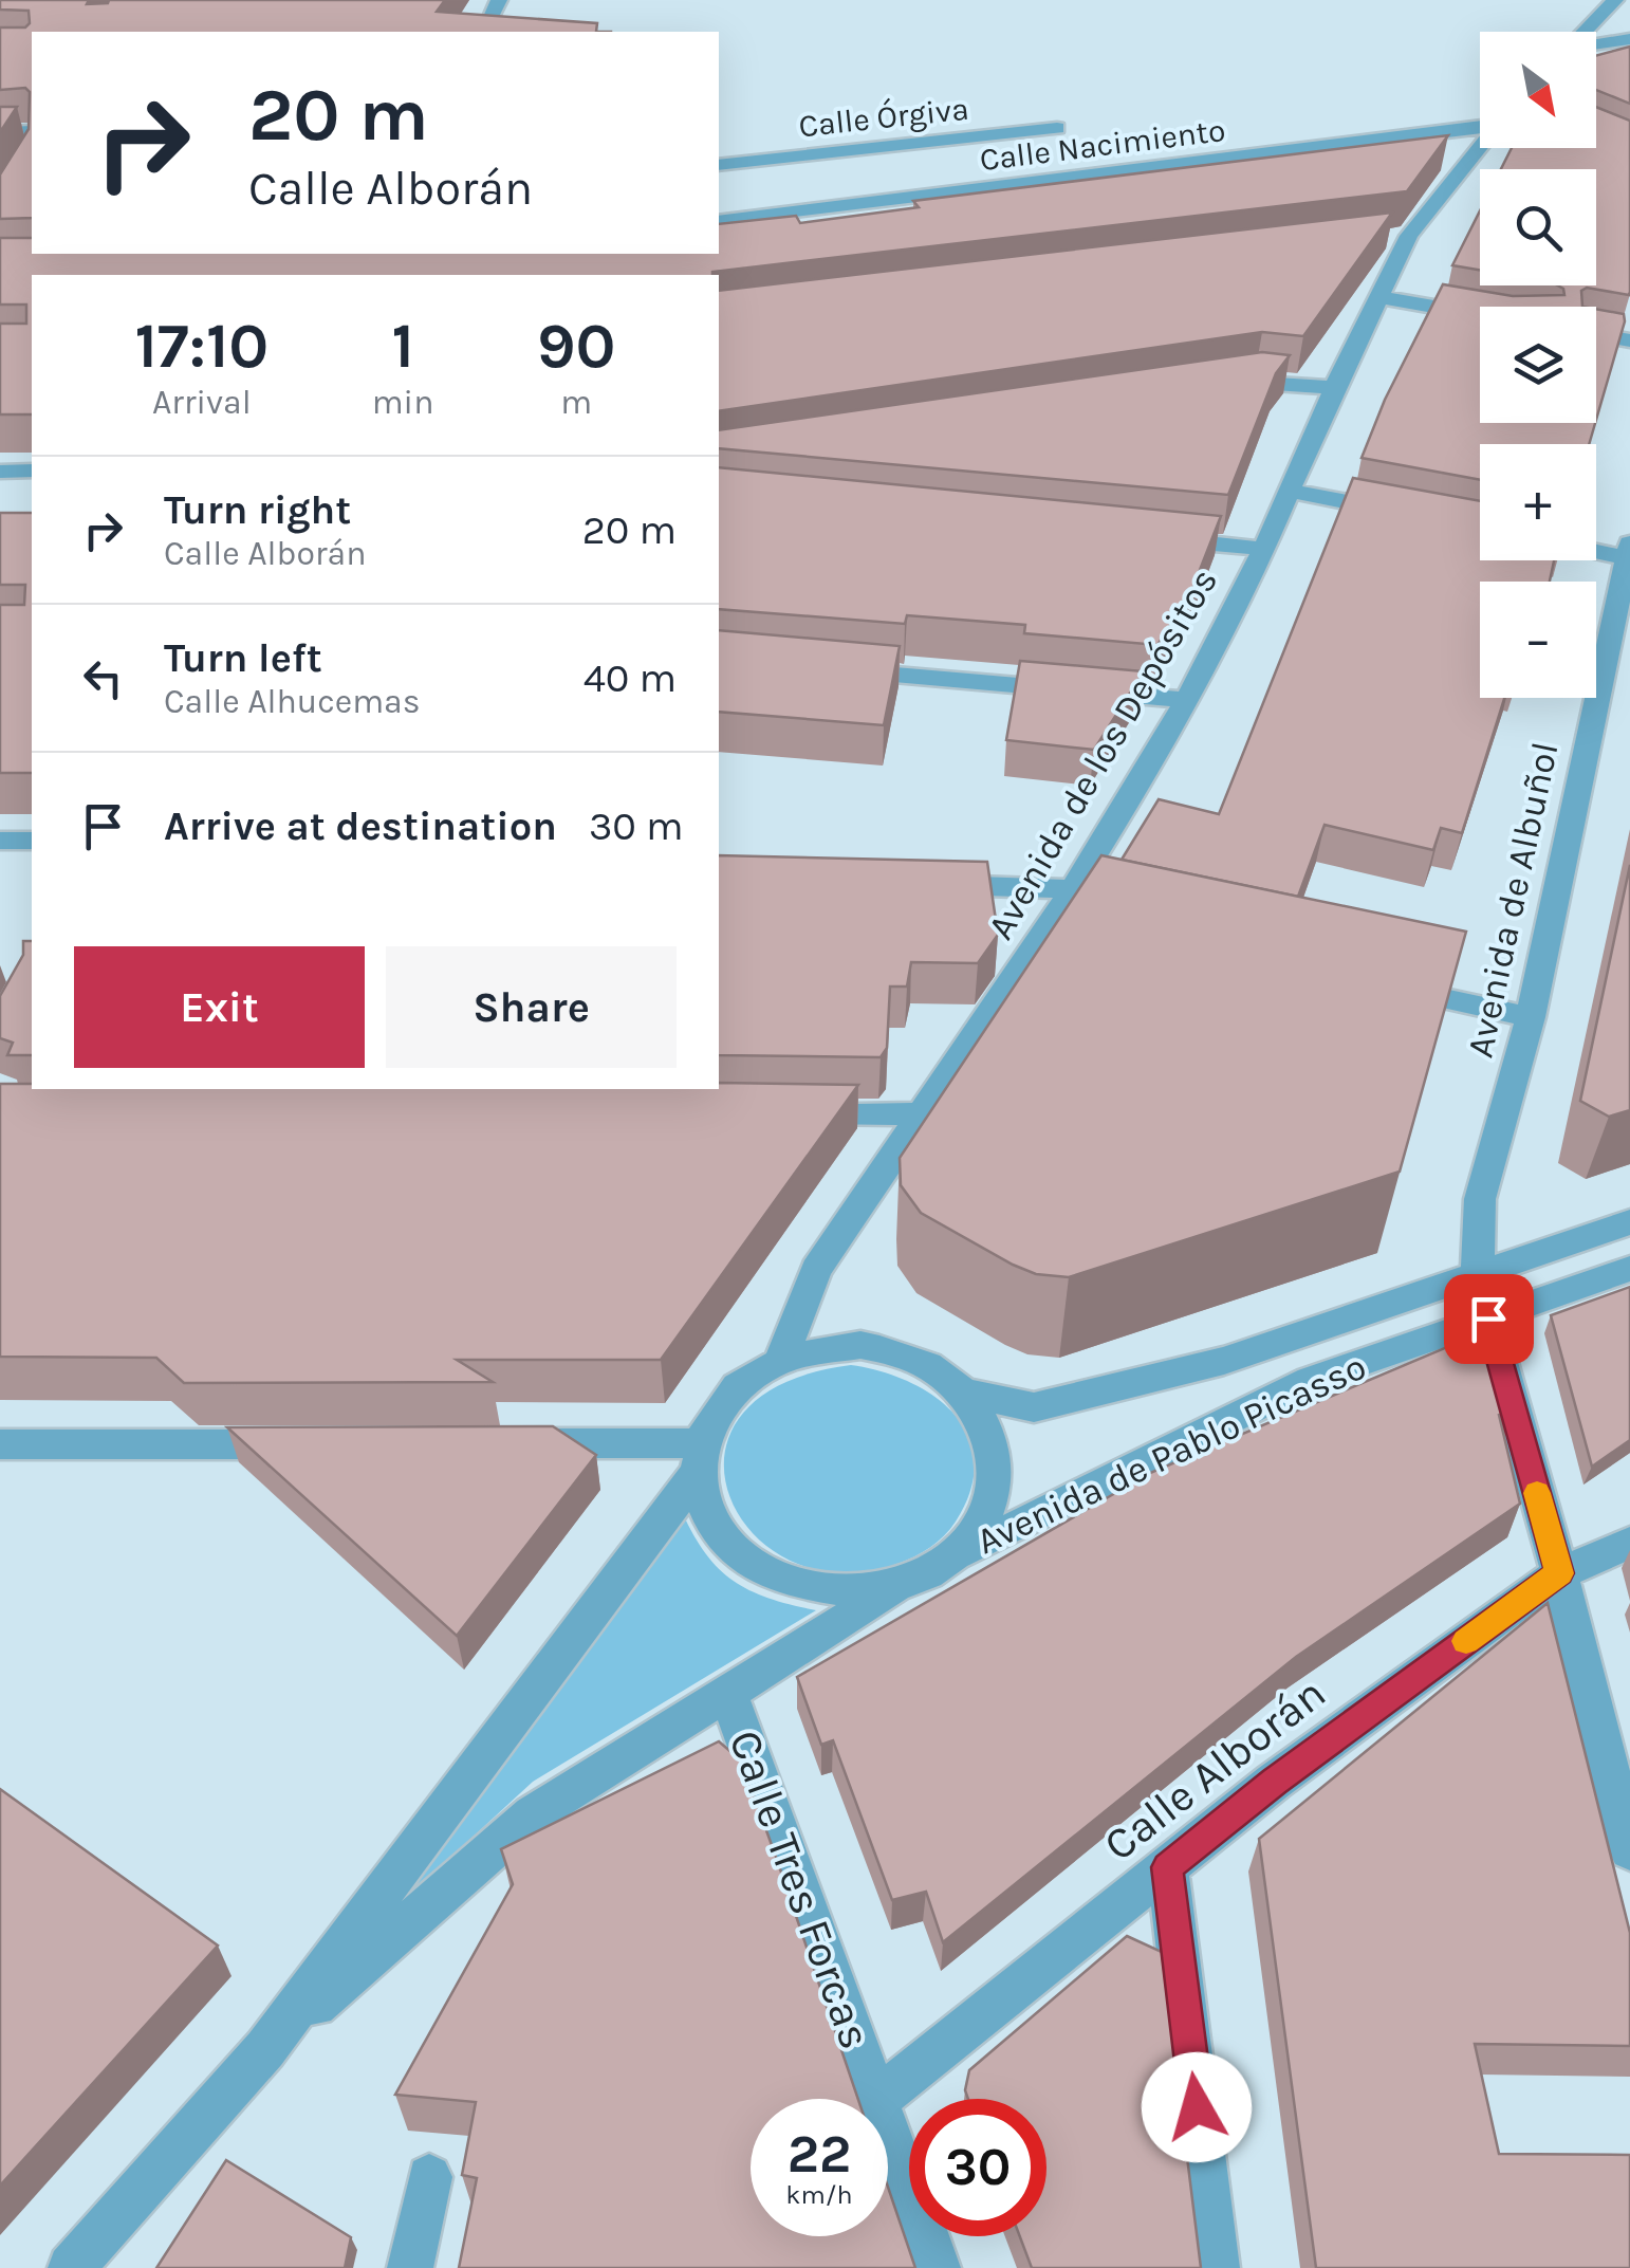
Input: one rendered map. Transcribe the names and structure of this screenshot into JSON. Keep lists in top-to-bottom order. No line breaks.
{"streets":{"street":["Calle Órgiva","Calle Nacimiento","Avenida de los Depósitos","Avenida de Albuñol","Avenida de Pablo Picasso","Calle Alborán","Calle Tres Forcas"]},"crossings":[["Avenida de los Depósitos","Avenida de Pablo Picasso"],["Avenida de Albuñol","Avenida de Pablo Picasso"]],"north":"bottom right","page":{"map_buttons":["+","−"],"turn":["20 m","Calle Alborán"],"eta":["17:10","Arrival","1","min","90","m"],"list":[{"name":"Turn right","note":"Calle Alborán","value":"20 m"},{"name":"Turn left","note":"Calle Alhucemas","value":"40 m"},{"name":"Arrive at destination","value":"30 m"}],"buttons":["Exit","Share"],"speed":"22 km/h","limit":"30"}}
